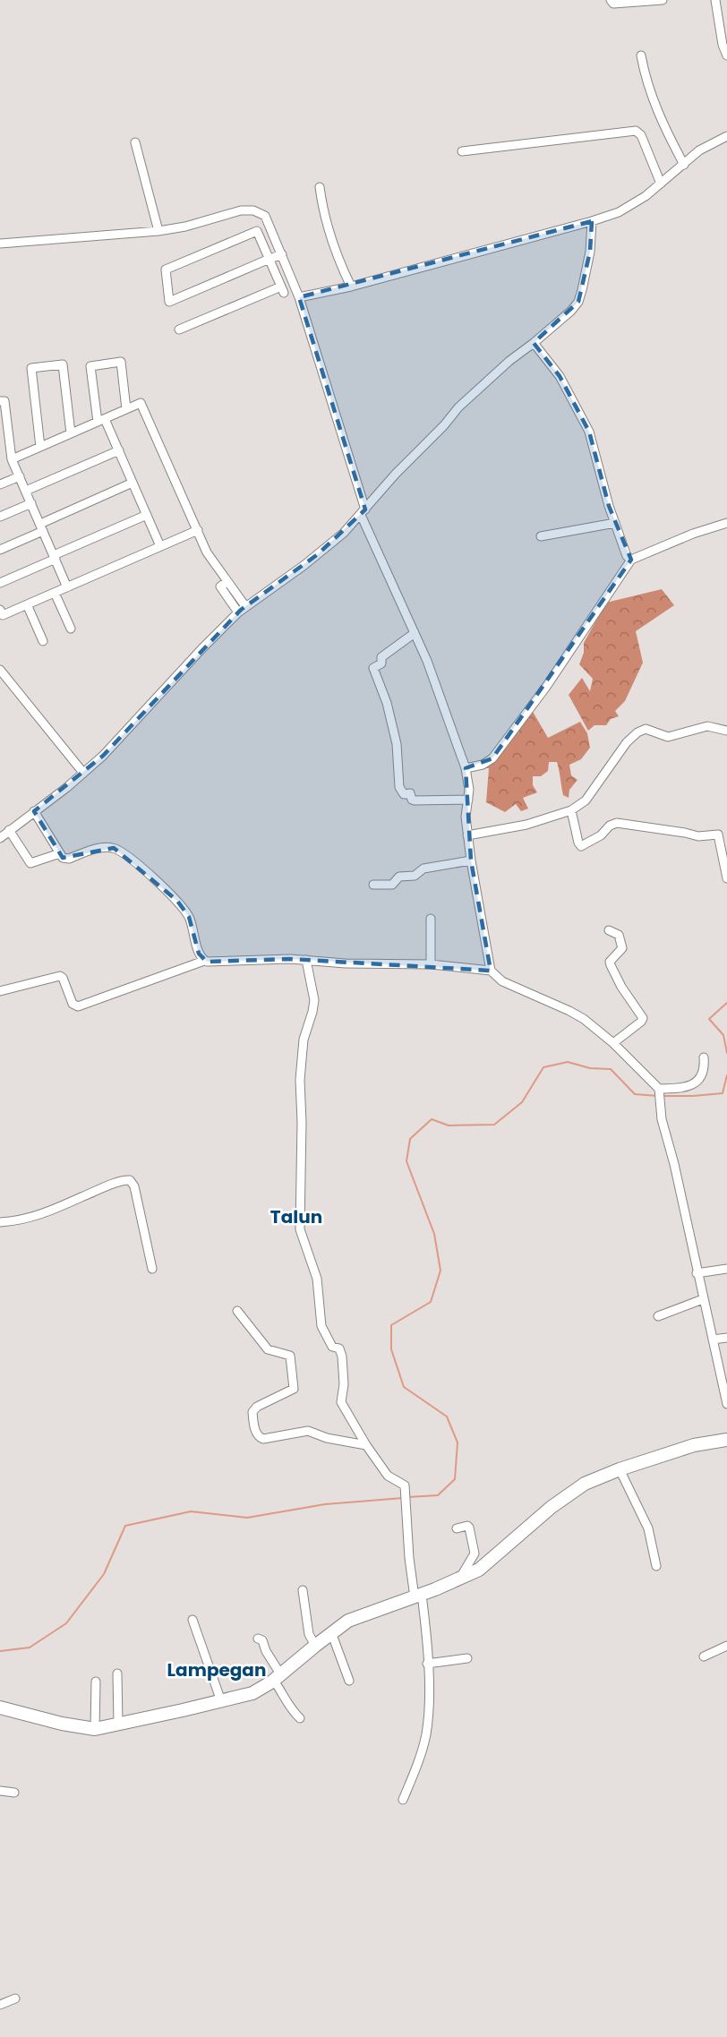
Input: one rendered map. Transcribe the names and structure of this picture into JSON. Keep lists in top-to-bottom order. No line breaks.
{"districts":["Talun","Lampegan"]}
